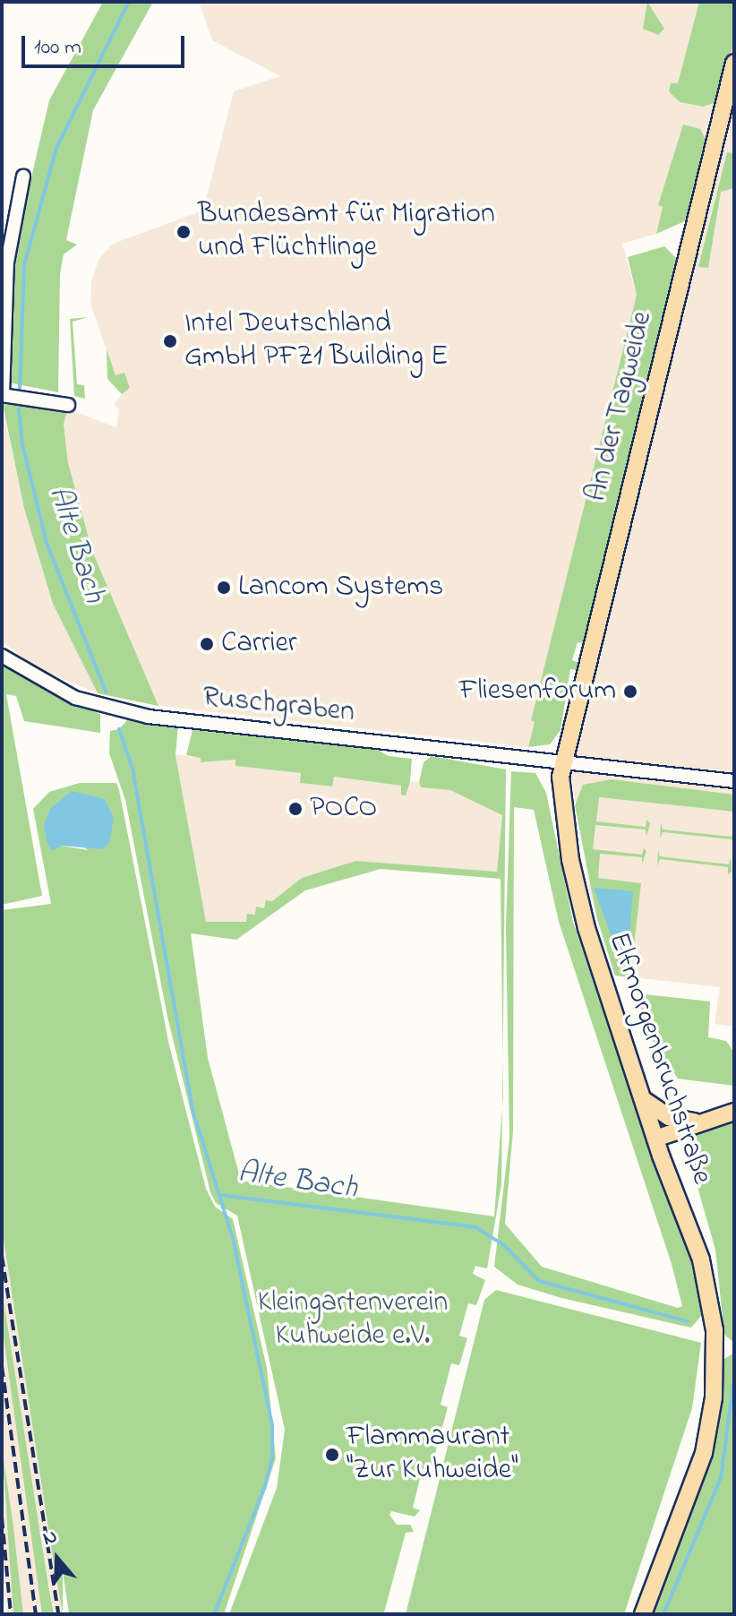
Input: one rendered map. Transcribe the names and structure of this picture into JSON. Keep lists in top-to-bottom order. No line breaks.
{"streets":{"main road":["An der Tagweide","Elfmorgenbruchstraße"],"street":["Ruschgraben"]},"crossings":[["An der Tagweide","Ruschgraben"],["An der Tagweide","Elfmorgenbruchstraße"],["Ruschgraben","Elfmorgenbruchstraße"]],"water":["Alte Bach"],"parks":["Kleingartenverein Kuhweide e.V."],"places":["Bundesamt für Migration und Flüchtlinge","Intel Deutschland GmbH PFZ1 Building E","Lancom Systems","Carrier","Fliesenforum","POCO","Flammaurant \"Zur Kuhweide\""],"scale_bar":"100 m","north":"top"}
